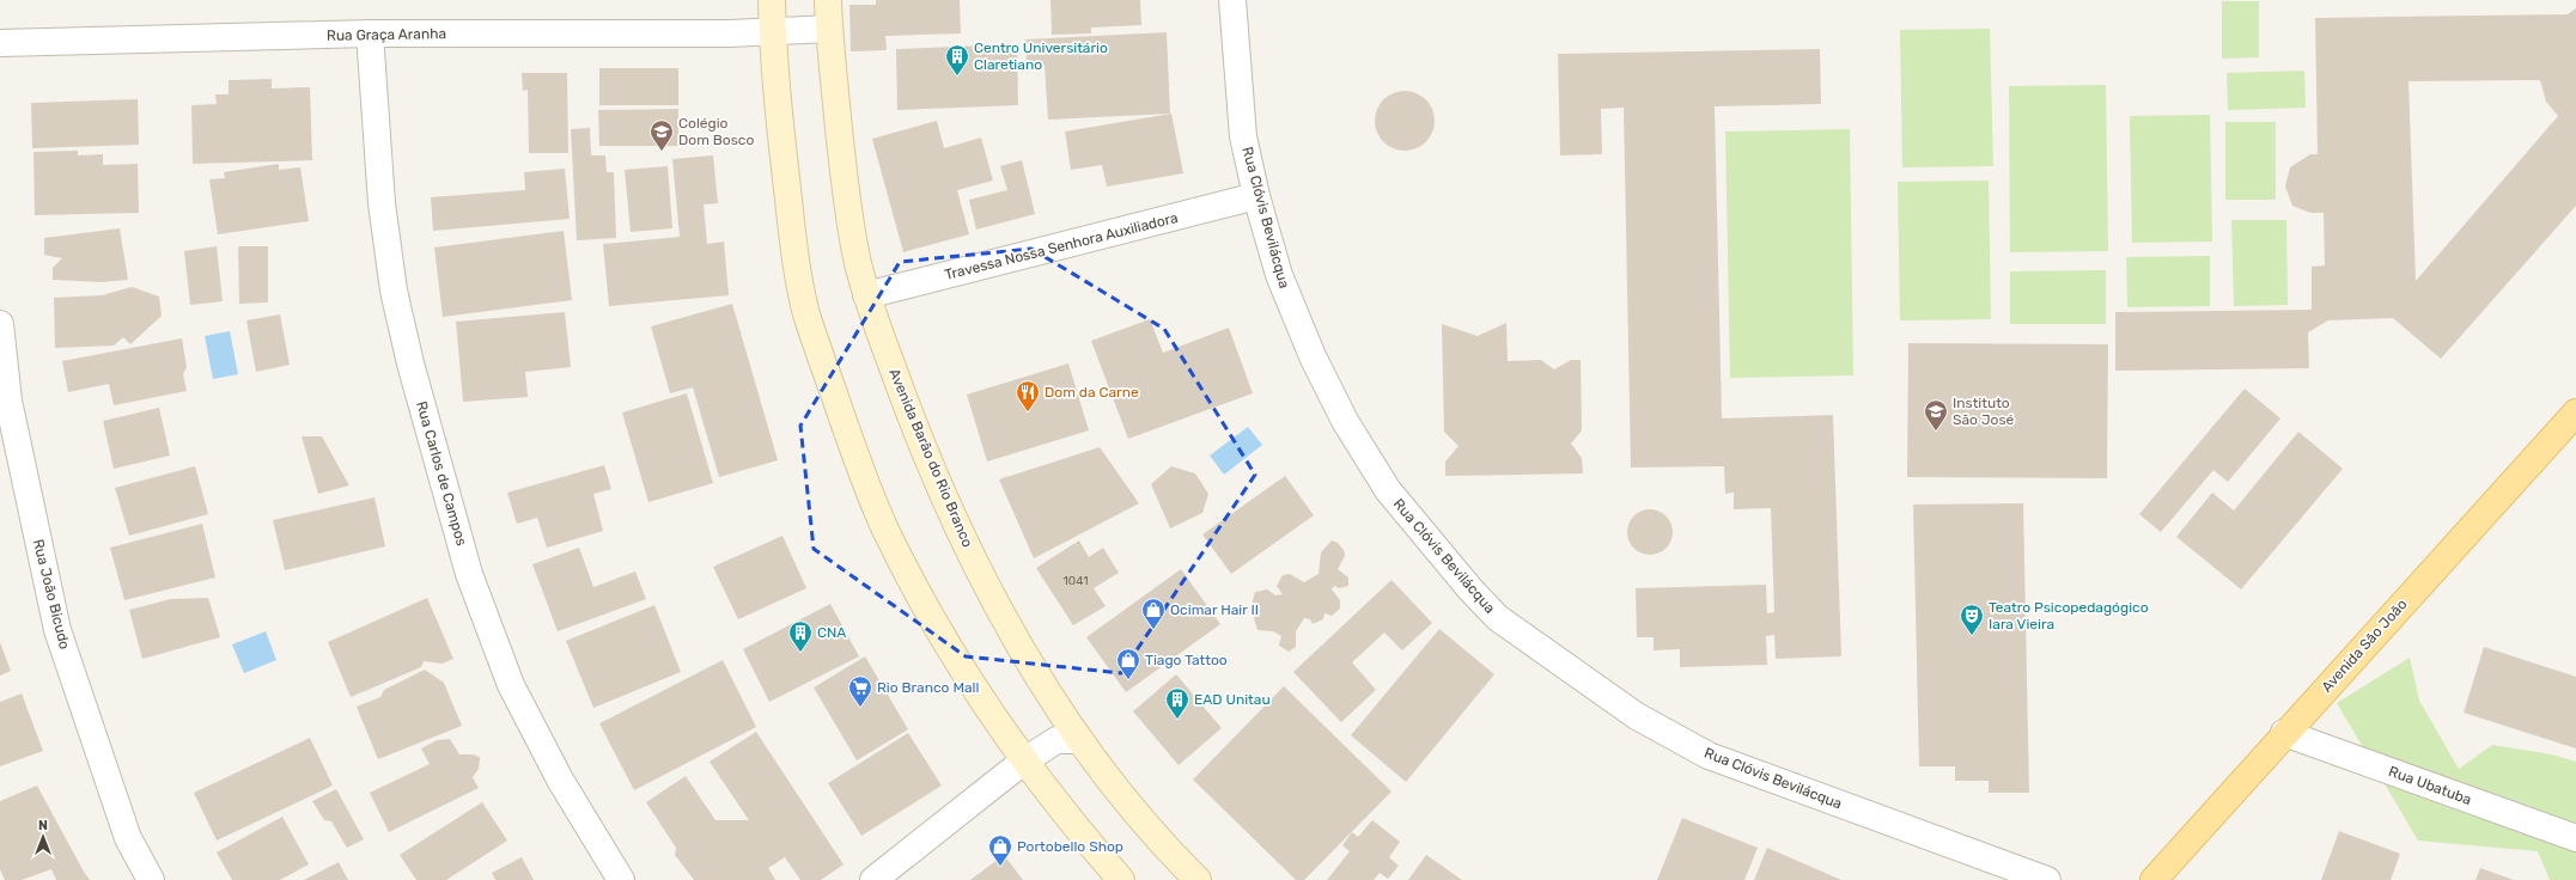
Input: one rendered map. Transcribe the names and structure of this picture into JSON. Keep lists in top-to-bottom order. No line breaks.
{"streets":{"main road":["Avenida Barão do Rio Branco","Avenida São João"],"street":["Rua Graça Aranha","Rua Clóvis Bevilácqua","Travessa Nossa Senhora Auxiliadora","Rua Carlos de Campos","Rua João Bicudo","Rua Ubatuba"]},"crossings":[["Rua Graça Aranha","Avenida Barão do Rio Branco"],["Rua Graça Aranha","Rua Carlos de Campos"],["Rua Clóvis Bevilácqua","Travessa Nossa Senhora Auxiliadora"],["Travessa Nossa Senhora Auxiliadora","Avenida Barão do Rio Branco"],["Avenida São João","Rua Ubatuba"]],"places":{"building":["Centro Universitário Claretiano","CNA","EAD Unitau"],"school or university":["Colégio Dom Bosco","Instituto São José"],"restaurant":["Dom da Carne"],"shop":["Ocimar Hair II","Tiago Tattoo","Portobello Shop"],"theatre":["Teatro Psicopedagógico Iara Vieira"],"supermarket":["Rio Branco Mall"]},"house_numbers":["1041"],"north":"top"}
